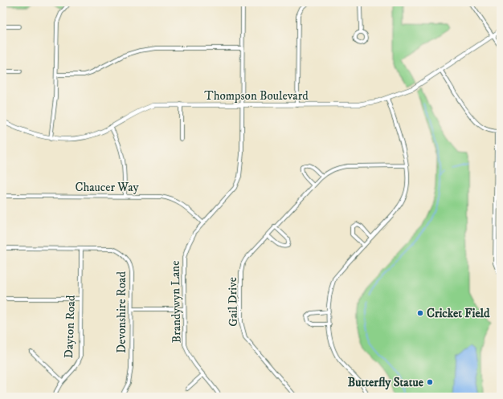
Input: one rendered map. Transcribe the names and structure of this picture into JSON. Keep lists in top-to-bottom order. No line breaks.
{"streets":{"street":["Thompson Boulevard","Chaucer Way","Brandywyn Lane","Gail Drive","Devonshire Road","Dayton Road"]},"crossings":[["Thompson Boulevard","Brandywyn Lane"],["Chaucer Way","Brandywyn Lane"],["Devonshire Road","Dayton Road"]],"places":["Cricket Field","Butterfly Statue"]}
